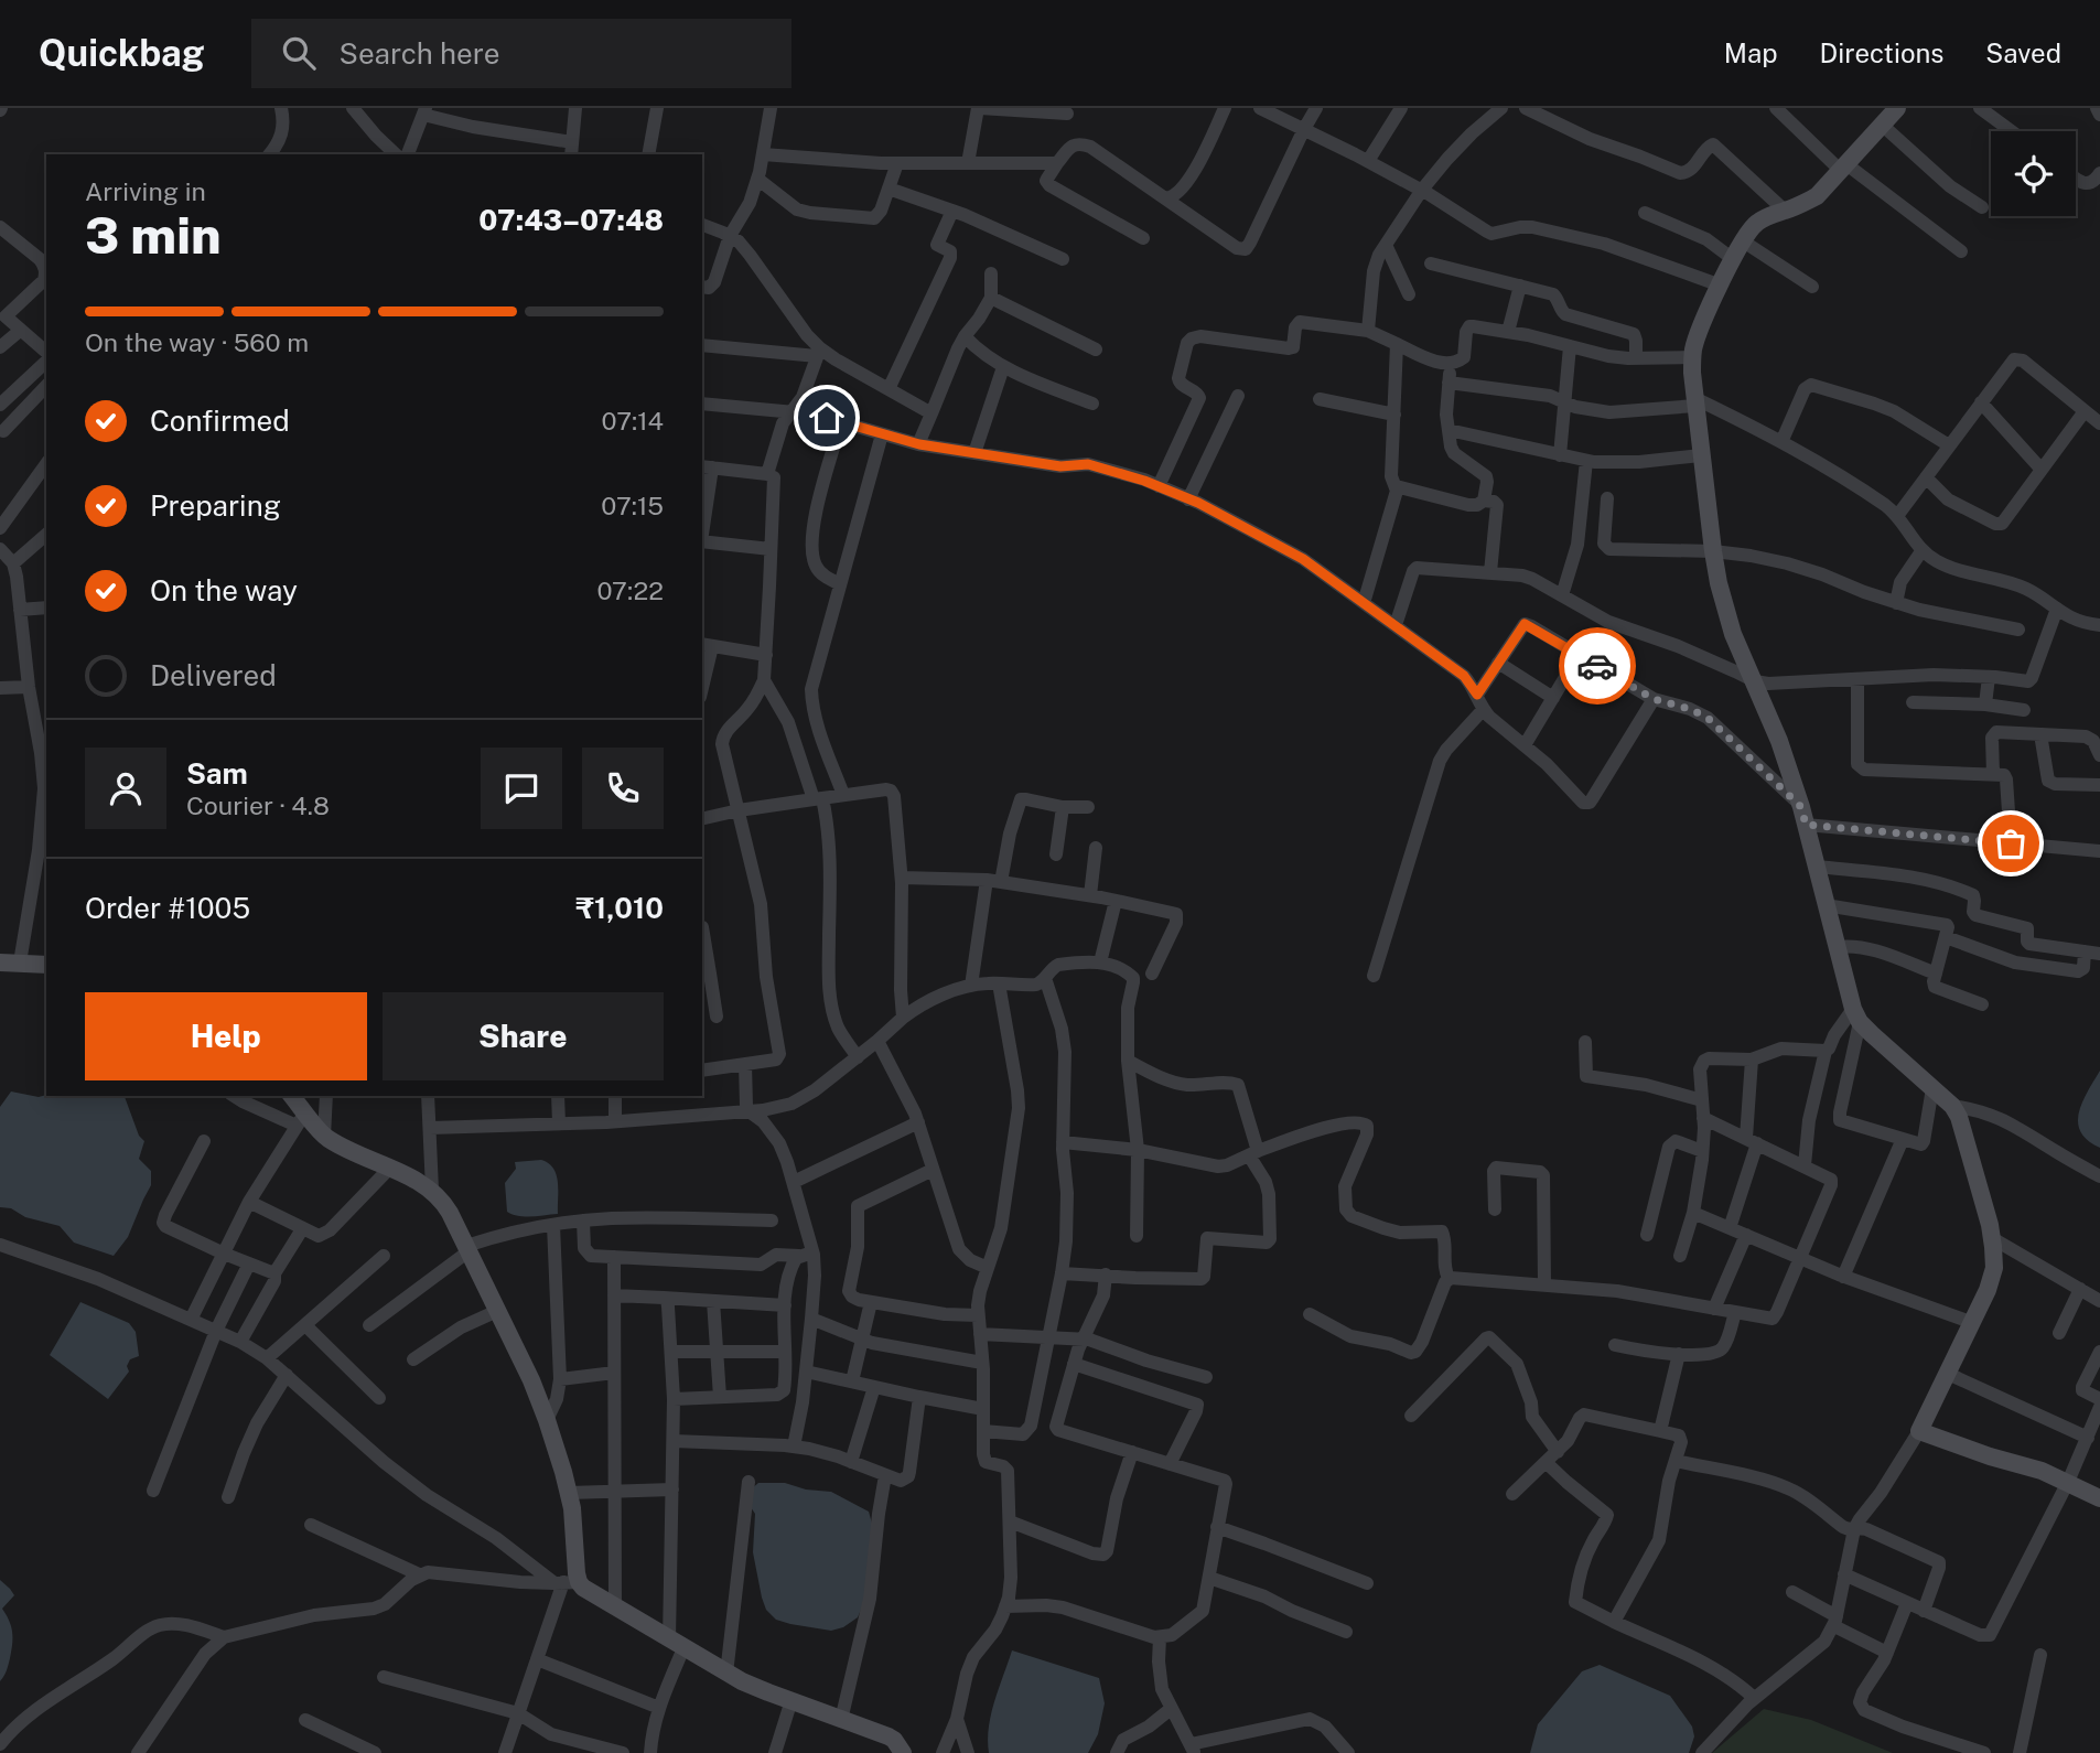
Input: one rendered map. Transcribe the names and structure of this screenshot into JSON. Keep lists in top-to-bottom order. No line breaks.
{"page":{"header":"Quickbag","search":"Search here","nav":["Map","Directions","Saved"],"heading":["3 min","Arriving in","07:43–07:48"],"panel":["Sam","Courier · 4.8","Order #1005","₹1,010"],"bar":"On the way · 560 m","list":[["Confirmed","07:14"],["Preparing","07:15"],["On the way","07:22"],"Delivered"],"buttons":["Help","Share"]}}
